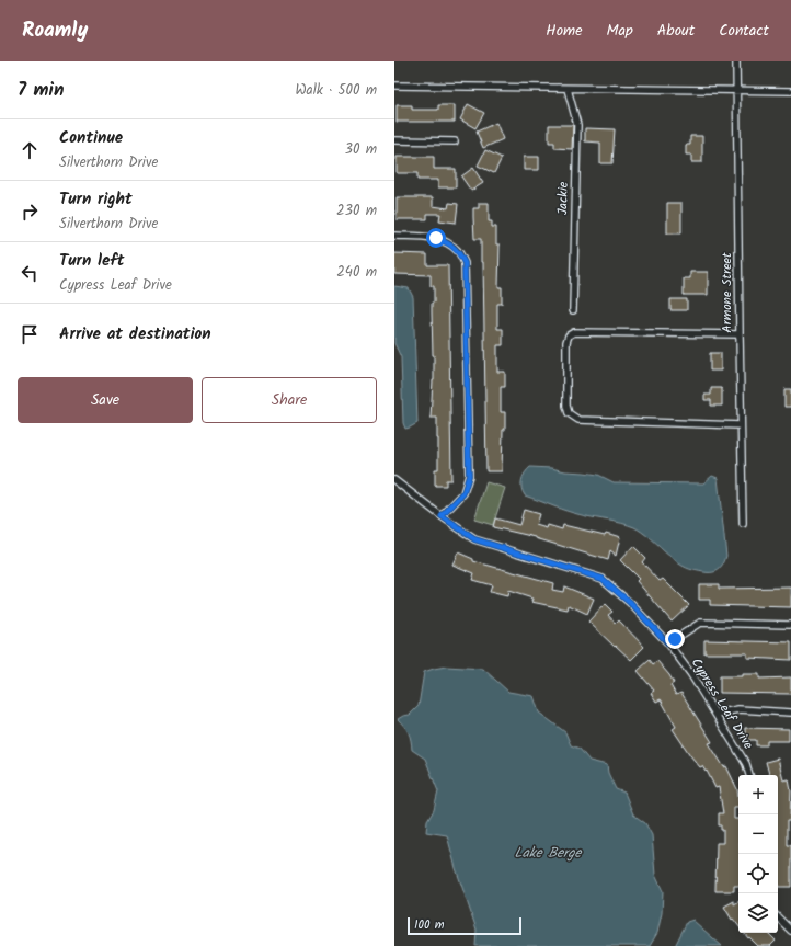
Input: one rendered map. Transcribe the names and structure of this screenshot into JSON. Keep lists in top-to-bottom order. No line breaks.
{"streets":{"street":["Jackie","Armone Street","Cypress Leaf Drive"]},"water":["Lake Berge"],"scale_bar":"100 m","page":{"header":"Roamly","nav":["Home","Map","About","Contact"],"heading":["7 min","Walk · 500 m"],"list":[["Continue","Silverthorn Drive","30 m"],["Turn right","Silverthorn Drive","230 m"],["Turn left","Cypress Leaf Drive","240 m"],"Arrive at destination"],"buttons":["Save","Share"],"map_buttons":["+","−"],"scale":"100 m"}}
